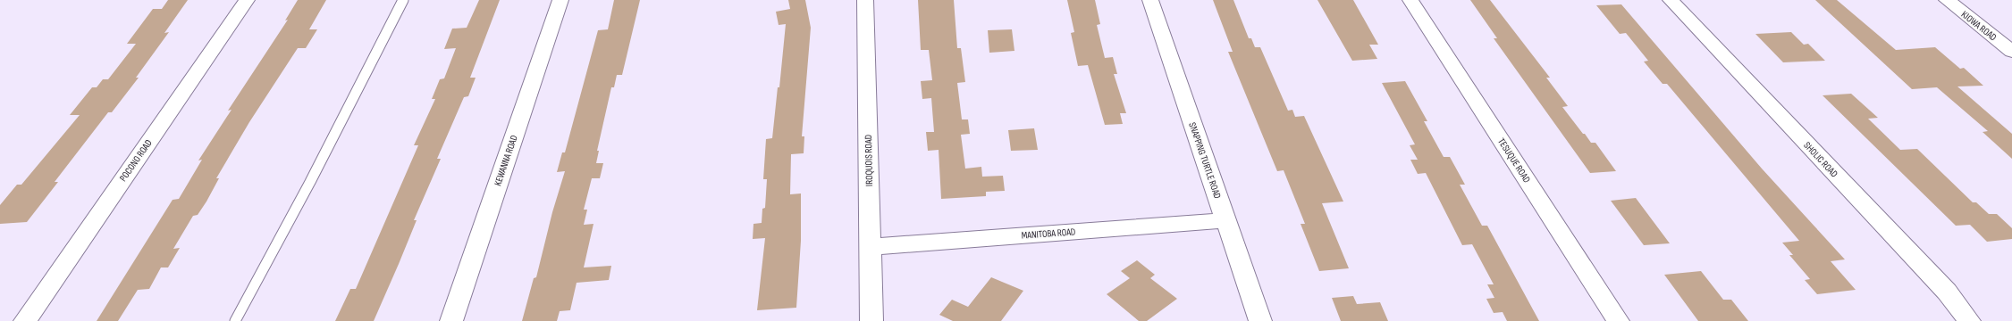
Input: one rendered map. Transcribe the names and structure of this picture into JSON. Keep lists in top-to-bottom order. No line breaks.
{"streets":{"street":["KIOWA ROAD","SHOLIC ROAD","POCONO ROAD","KEWANNA ROAD","IROQUOIS ROAD","SNAPPING TURTLE ROAD","TESUQUE ROAD","MANITOBA ROAD"]},"crossings":[["IROQUOIS ROAD","MANITOBA ROAD"],["SNAPPING TURTLE ROAD","MANITOBA ROAD"]]}
